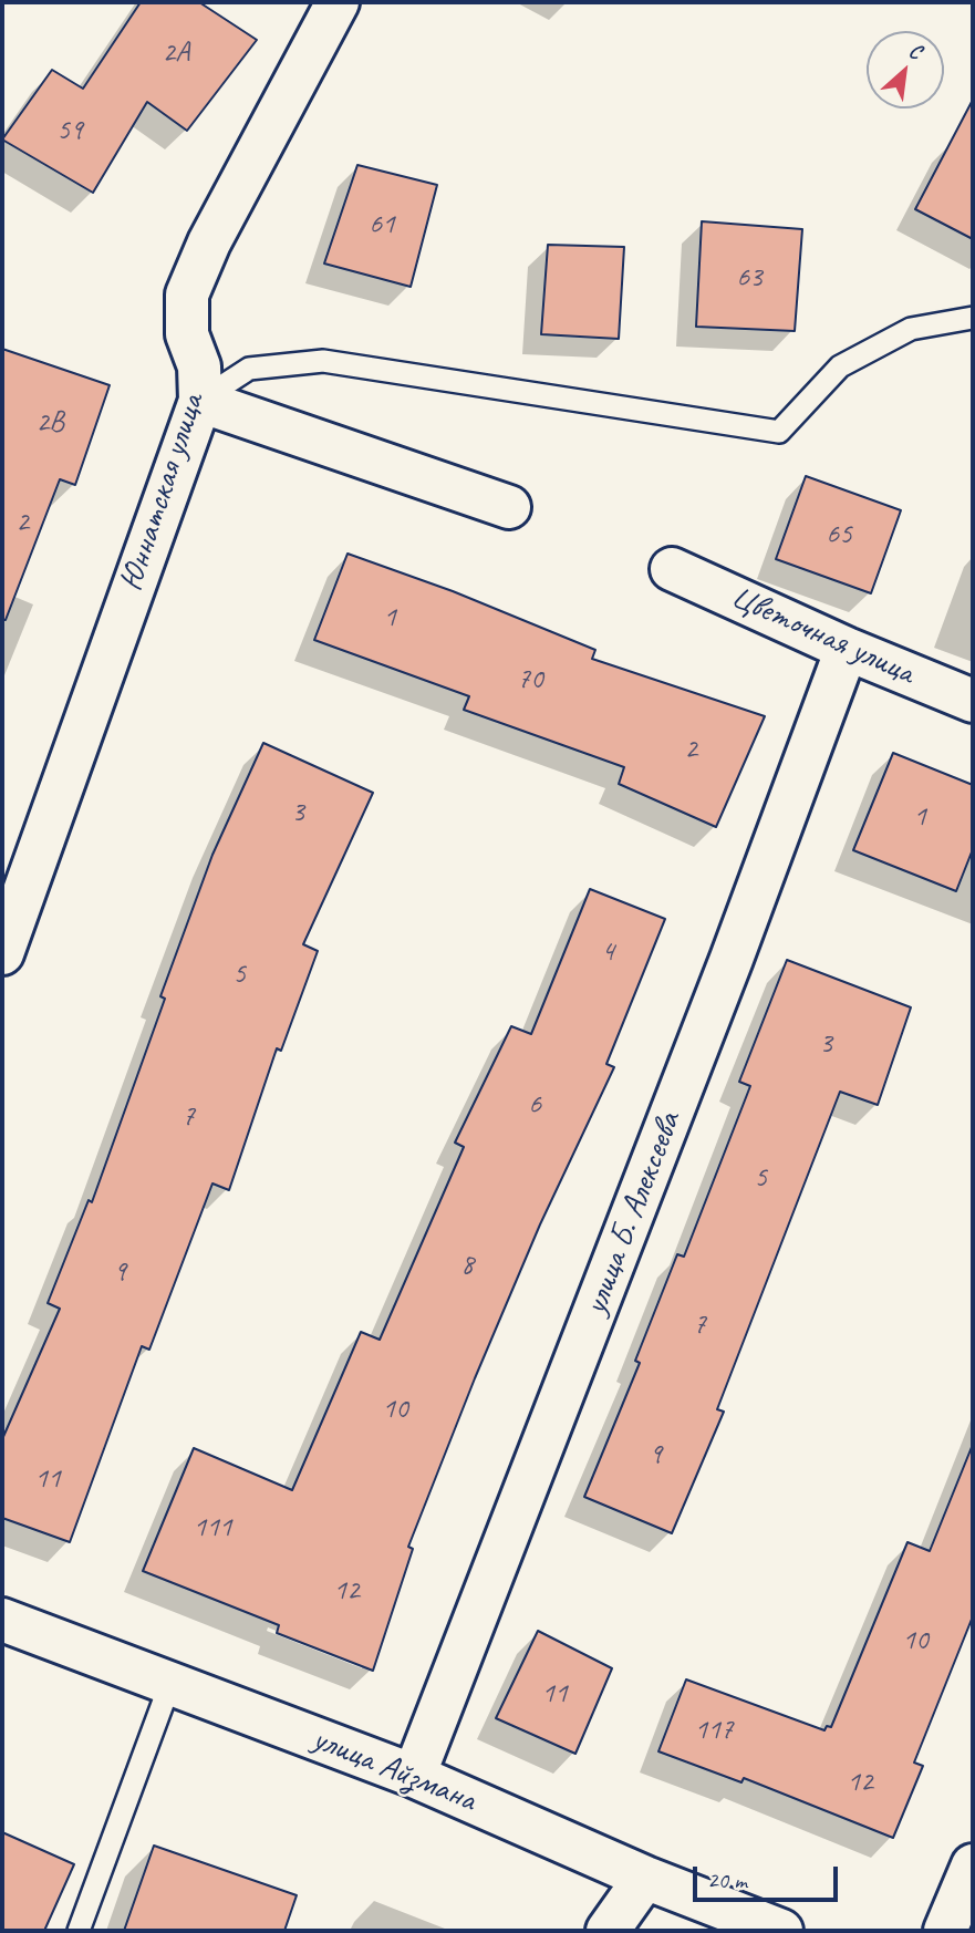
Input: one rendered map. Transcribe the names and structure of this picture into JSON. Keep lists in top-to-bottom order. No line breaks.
{"streets":{"street":["Юннатская улица","Цветочная улица","улица Б. Алексеева","улица Айзмана"]},"crossings":[["Цветочная улица","улица Б. Алексеева"],["улица Б. Алексеева","улица Айзмана"]],"house_numbers":["2А","59","61","63","2В","2","65","1","70","2","3","1","4","5","3","6","7","5","8","9","7","10","9","11","111","12","10","11","117","12"],"scale_bar":"20 m","north":"top right"}
